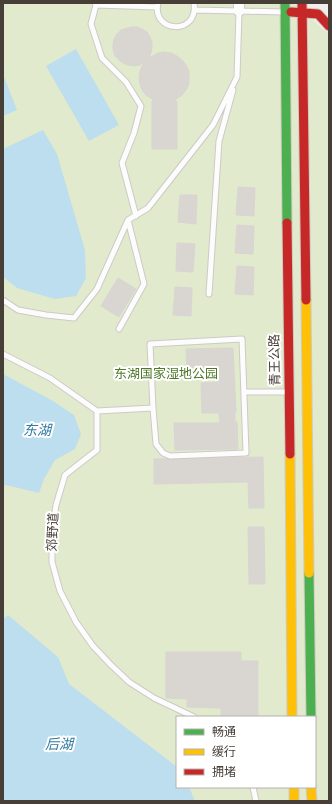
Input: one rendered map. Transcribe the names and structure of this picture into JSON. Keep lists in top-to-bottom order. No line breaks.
{"streets":{"main road":["青王公路"],"lane":["郊野道"]},"water":["东湖","后湖"],"parks":["东湖国家湿地公园"],"legend":["畅通","缓行","拥堵"]}
